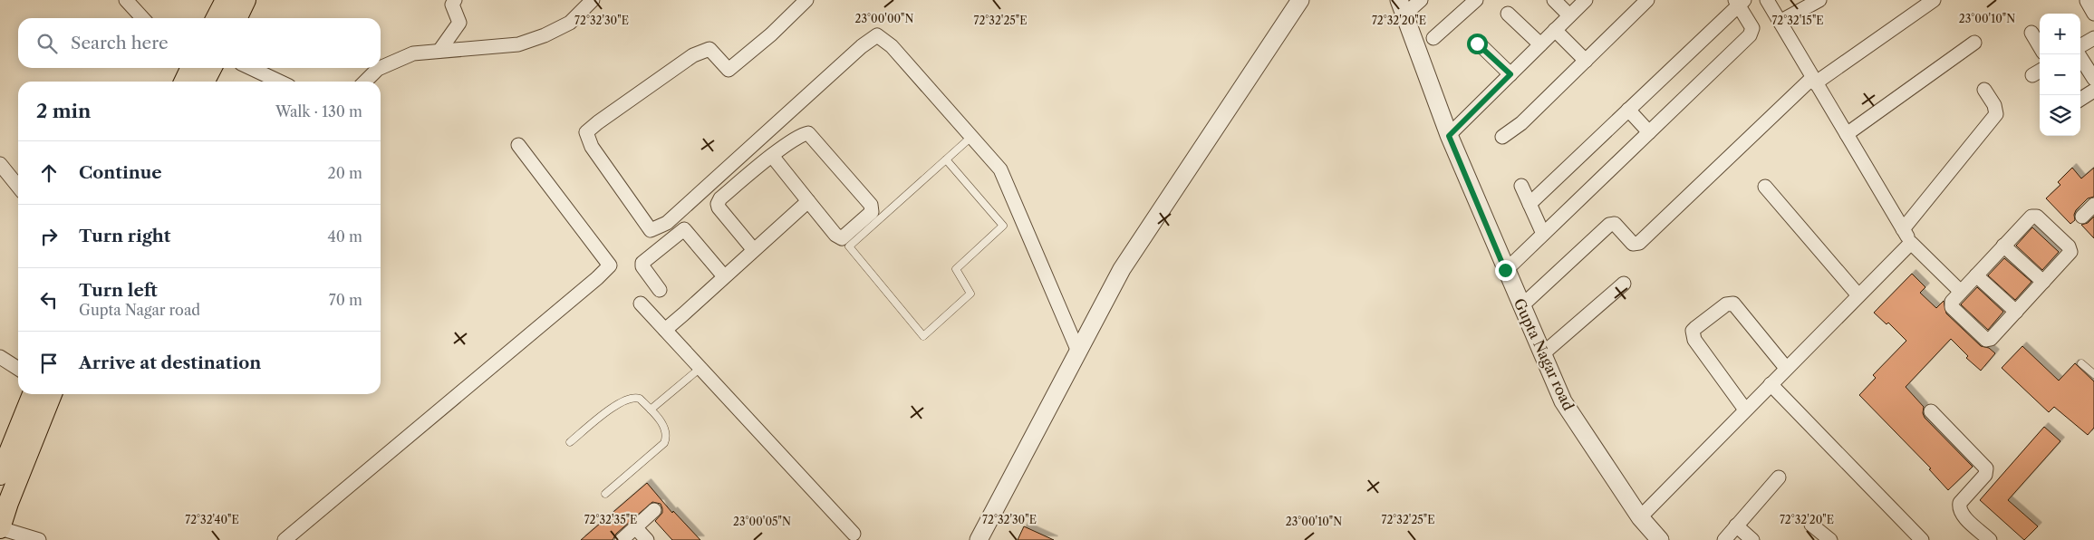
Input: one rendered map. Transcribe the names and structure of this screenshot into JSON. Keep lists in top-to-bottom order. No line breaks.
{"streets":{"street":["Gupta Nagar road"]},"page":{"map_buttons":["+","−"],"search":"Search here","heading":["2 min","Walk · 130 m"],"list":[["Continue","20 m"],["Turn right","40 m"],["Turn left","Gupta Nagar road","70 m"],"Arrive at destination"]},"coordinates":["23°00'00\"N","23°00'10\"N","72°32'30\"E","72°32'25\"E","72°32'20\"E","72°32'15\"E","72°32'40\"E","72°32'35\"E","23°00'05\"N"]}
